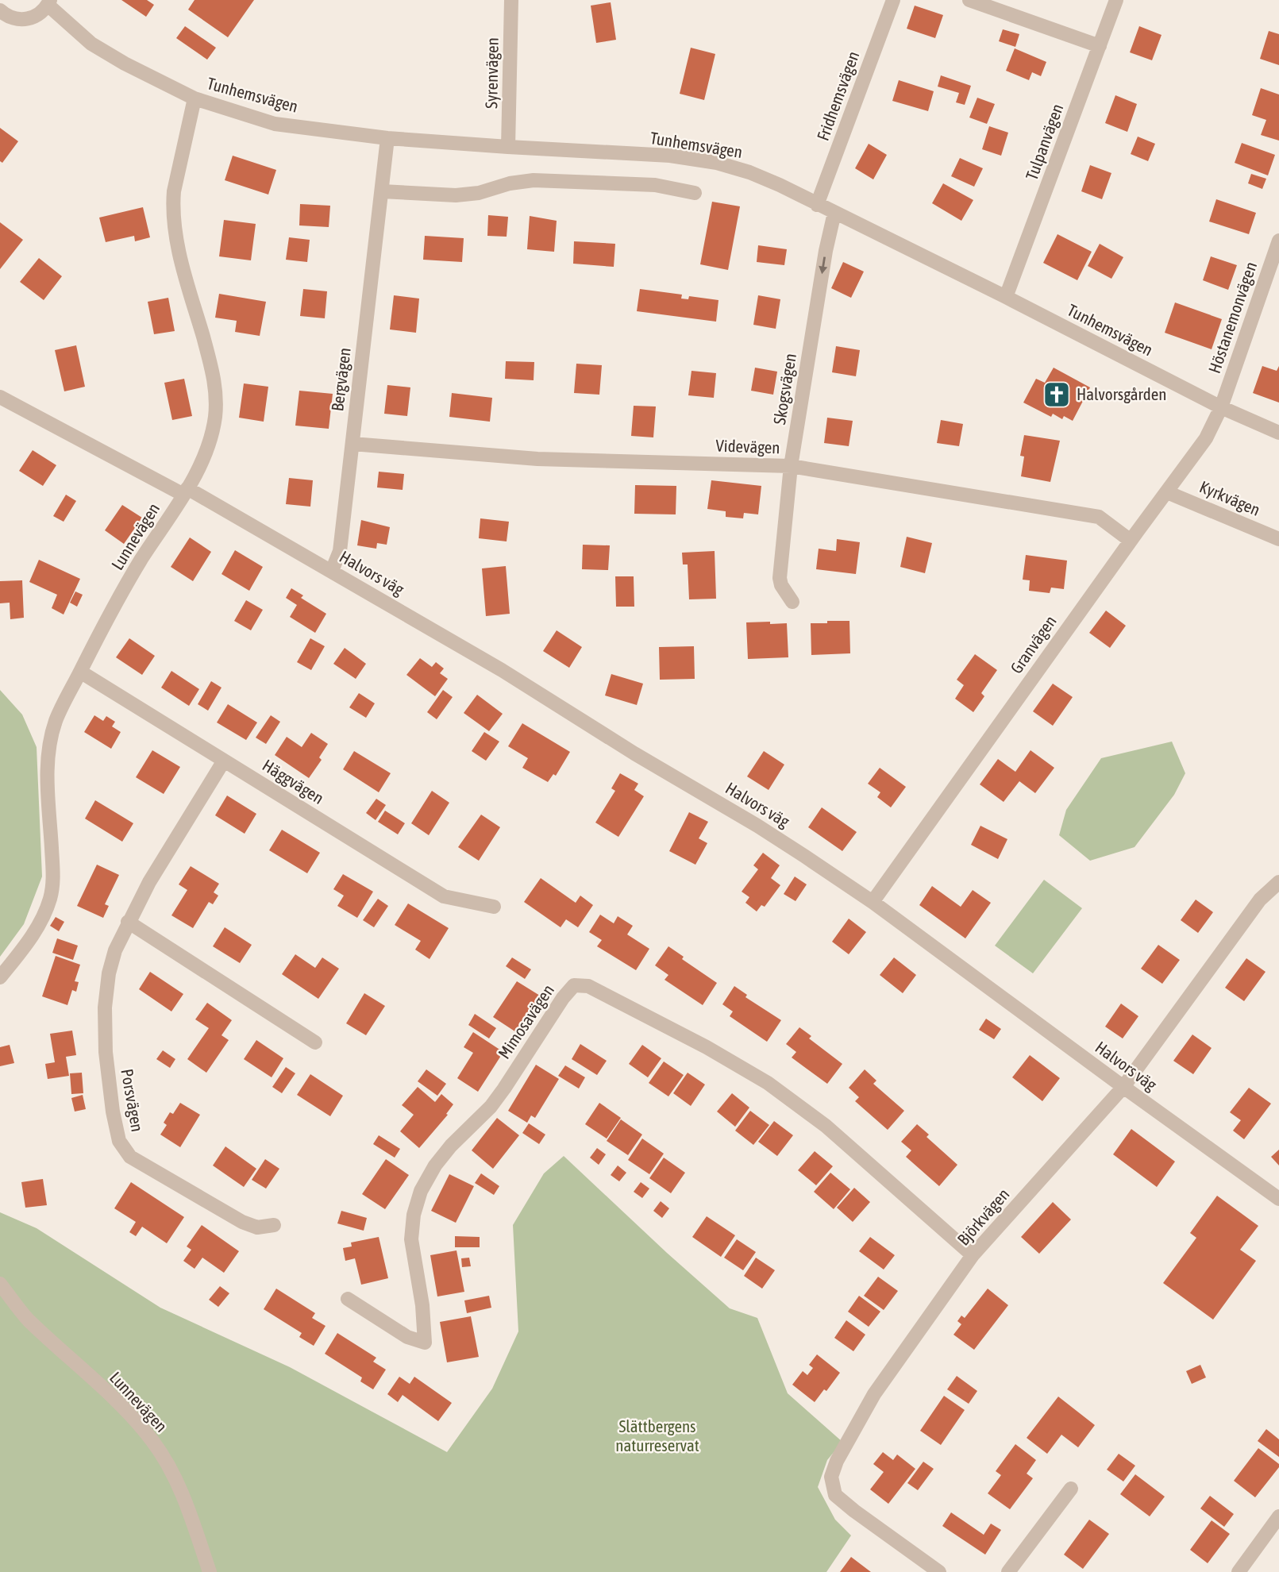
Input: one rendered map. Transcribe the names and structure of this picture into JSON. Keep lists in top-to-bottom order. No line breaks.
{"streets":{"street":["Syrenvägen","Tunhemsvägen","Fridhemsvägen","Tulpanvägen","Höstanemonvägen","Bergvägen","Skogsvägen","Videvägen","Kyrkvägen","Lunnevägen","Halvors väg","Granvägen","Häggvägen","Mimosavägen","Porsvägen","Björkvägen"]},"crossings":[["Syrenvägen","Tunhemsvägen"],["Tunhemsvägen","Fridhemsvägen"],["Tunhemsvägen","Tulpanvägen"],["Tunhemsvägen","Höstanemonvägen"],["Tunhemsvägen","Bergvägen"],["Tunhemsvägen","Skogsvägen"],["Tunhemsvägen","Lunnevägen"],["Tunhemsvägen","Granvägen"],["Höstanemonvägen","Granvägen"],["Bergvägen","Videvägen"],["Bergvägen","Halvors väg"],["Skogsvägen","Videvägen"],["Videvägen","Granvägen"],["Kyrkvägen","Granvägen"],["Lunnevägen","Halvors väg"],["Lunnevägen","Häggvägen"],["Halvors väg","Granvägen"],["Halvors väg","Björkvägen"],["Häggvägen","Porsvägen"],["Mimosavägen","Björkvägen"]],"one_way":["Skogsvägen"],"parks":["Slättbergens naturreservat"],"places":{"church":["Halvorsgården"]}}
